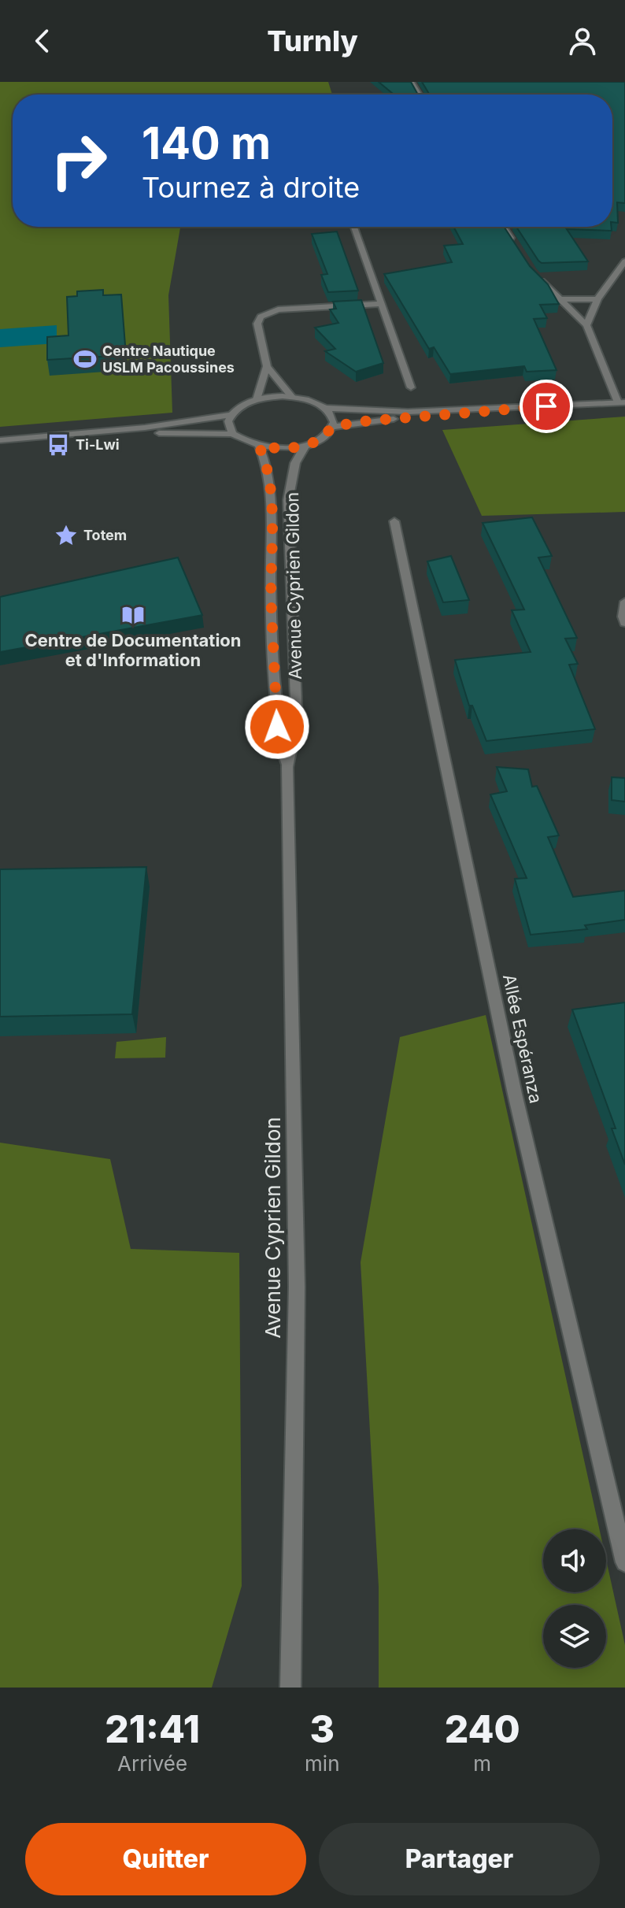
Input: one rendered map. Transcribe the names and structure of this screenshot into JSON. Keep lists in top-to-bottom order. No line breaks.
{"streets":{"street":["Avenue Cyprien Gildon","Allée Espéranza"]},"places":{"sports":["Centre Nautique USLM Pacoussines"],"bus stop":["Ti-Lwi"],"place":["Totem"],"library":["Centre de Documentation et d'Information"]},"page":{"header":"Turnly","turn":["140 m","Tournez à droite"],"eta":["21:41","Arrivée","3","min","240","m"],"buttons":["Quitter","Partager"]}}
